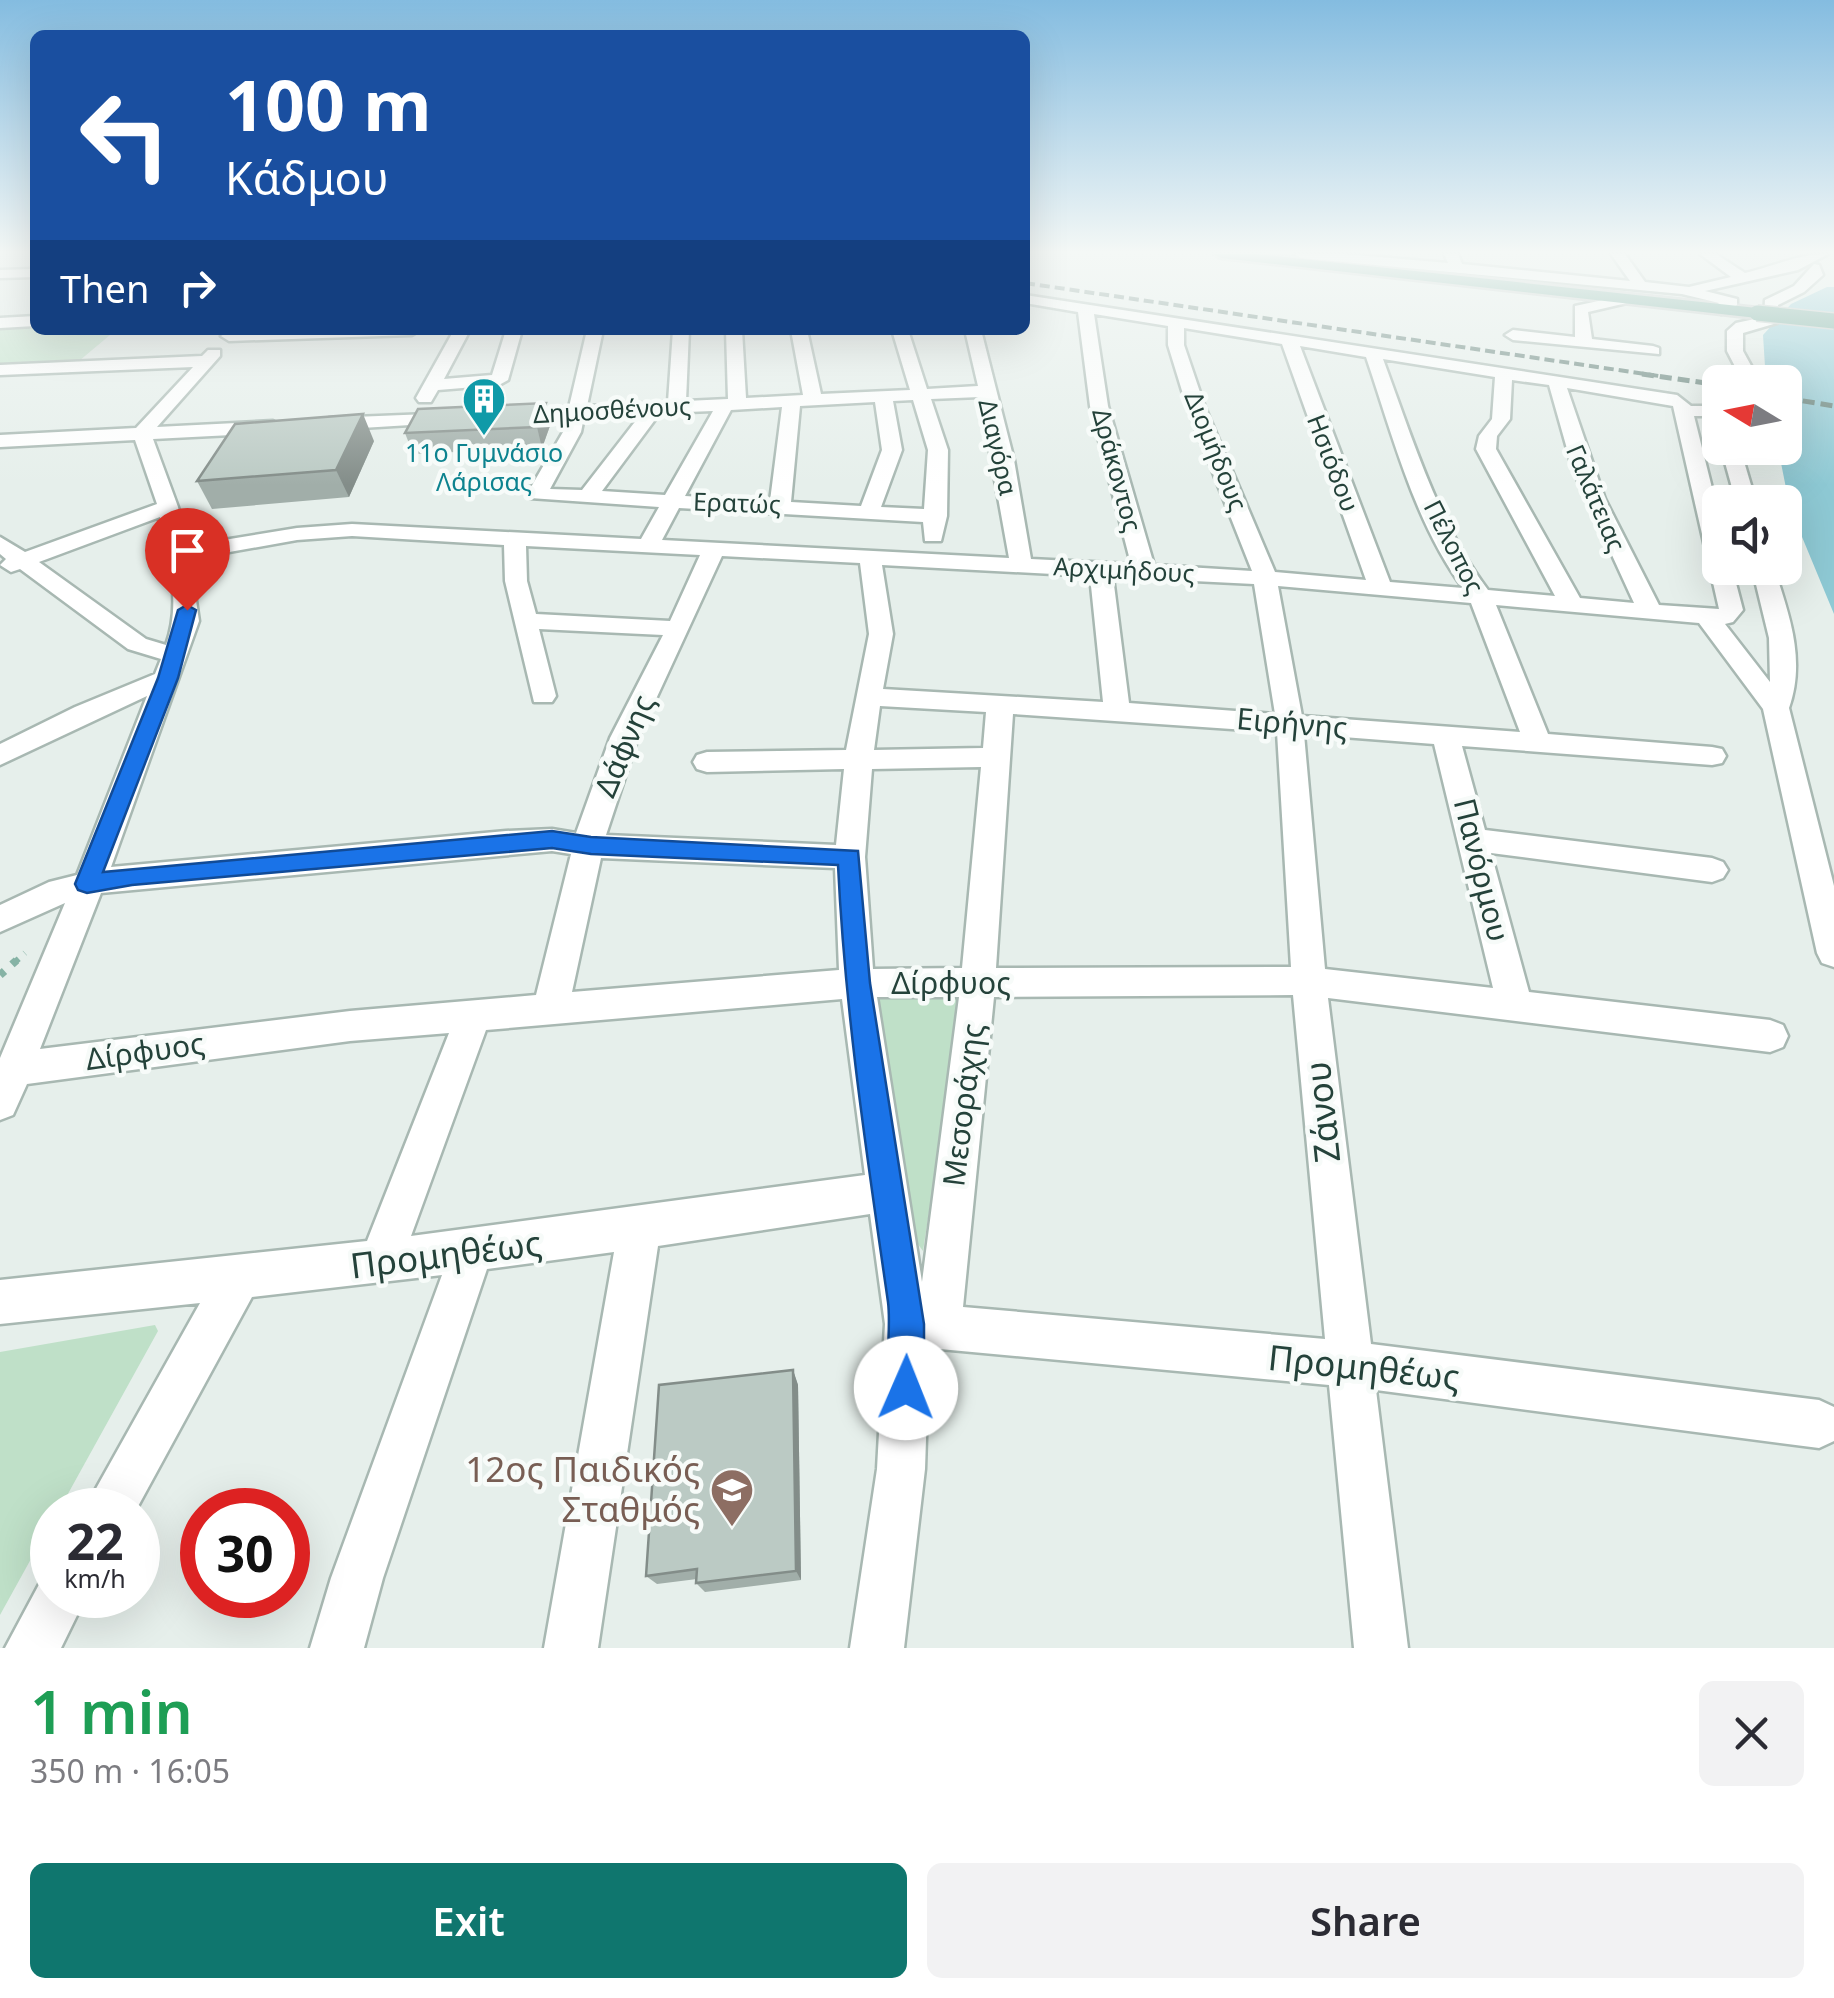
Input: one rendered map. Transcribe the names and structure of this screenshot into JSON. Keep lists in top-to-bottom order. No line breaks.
{"streets":{"street":["Δημοσθένους","Διαγόρα","Διομήδους","Ησιόδου","Δράκοντος","Γαλάτειας","Ερατώς","Πέλοπος","Αρχιμήδους","Ειρήνης","Δάφνης","Πανόρμου","Δίρφυος","Μεσοράχης","Ζάνου","Προμηθέως"]},"crossings":[["Δημοσθένους","Διαγόρα"],["Δημοσθένους","Ερατώς"],["Διαγόρα","Αρχιμήδους"],["Διομήδους","Αρχιμήδους"],["Διομήδους","Ζάνου"],["Ησιόδου","Αρχιμήδους"],["Δράκοντος","Αρχιμήδους"],["Γαλάτειας","Αρχιμήδους"],["Πέλοπος","Αρχιμήδους"],["Πέλοπος","Ειρήνης"],["Αρχιμήδους","Δάφνης"],["Αρχιμήδους","Ζάνου"],["Ειρήνης","Πανόρμου"],["Ειρήνης","Μεσοράχης"],["Ειρήνης","Ζάνου"],["Δάφνης","Δίρφυος"],["Πανόρμου","Δίρφυος"],["Δίρφυος","Μεσοράχης"],["Δίρφυος","Ζάνου"],["Μεσοράχης","Προμηθέως"],["Ζάνου","Προμηθέως"]],"places":{"building":["11ο Γυμνάσιο Λάρισας"],"school or university":["12ος Παιδικός Σταθμός"]},"north":"left","page":{"turn":["100 m","Κάδμου"],"then":"Then","speed":"22 km/h","limit":"30","heading":["1 min","350 m · 16:05"],"buttons":["Exit","Share"]}}
